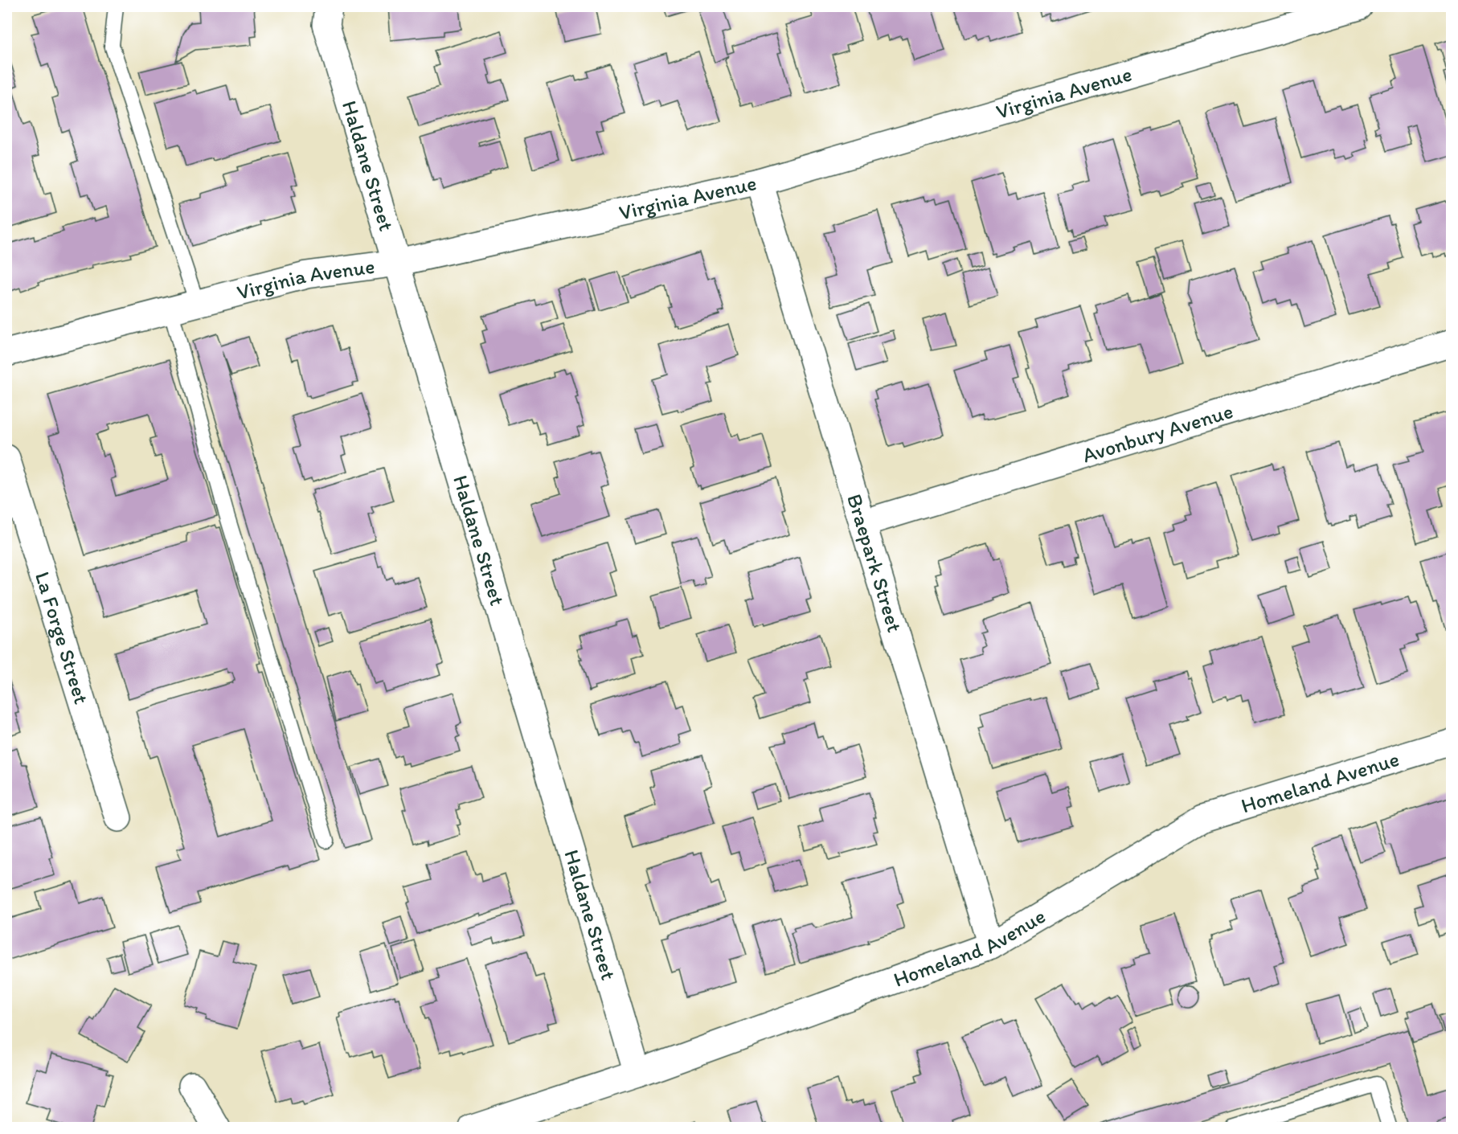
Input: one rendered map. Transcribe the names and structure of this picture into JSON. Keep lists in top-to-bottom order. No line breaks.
{"streets":{"street":["Virginia Avenue","Haldane Street","Avonbury Avenue","Braepark Street","La Forge Street","Homeland Avenue"]},"crossings":[["Virginia Avenue","Haldane Street"],["Virginia Avenue","Braepark Street"],["Haldane Street","Homeland Avenue"],["Avonbury Avenue","Braepark Street"],["Braepark Street","Homeland Avenue"]]}
